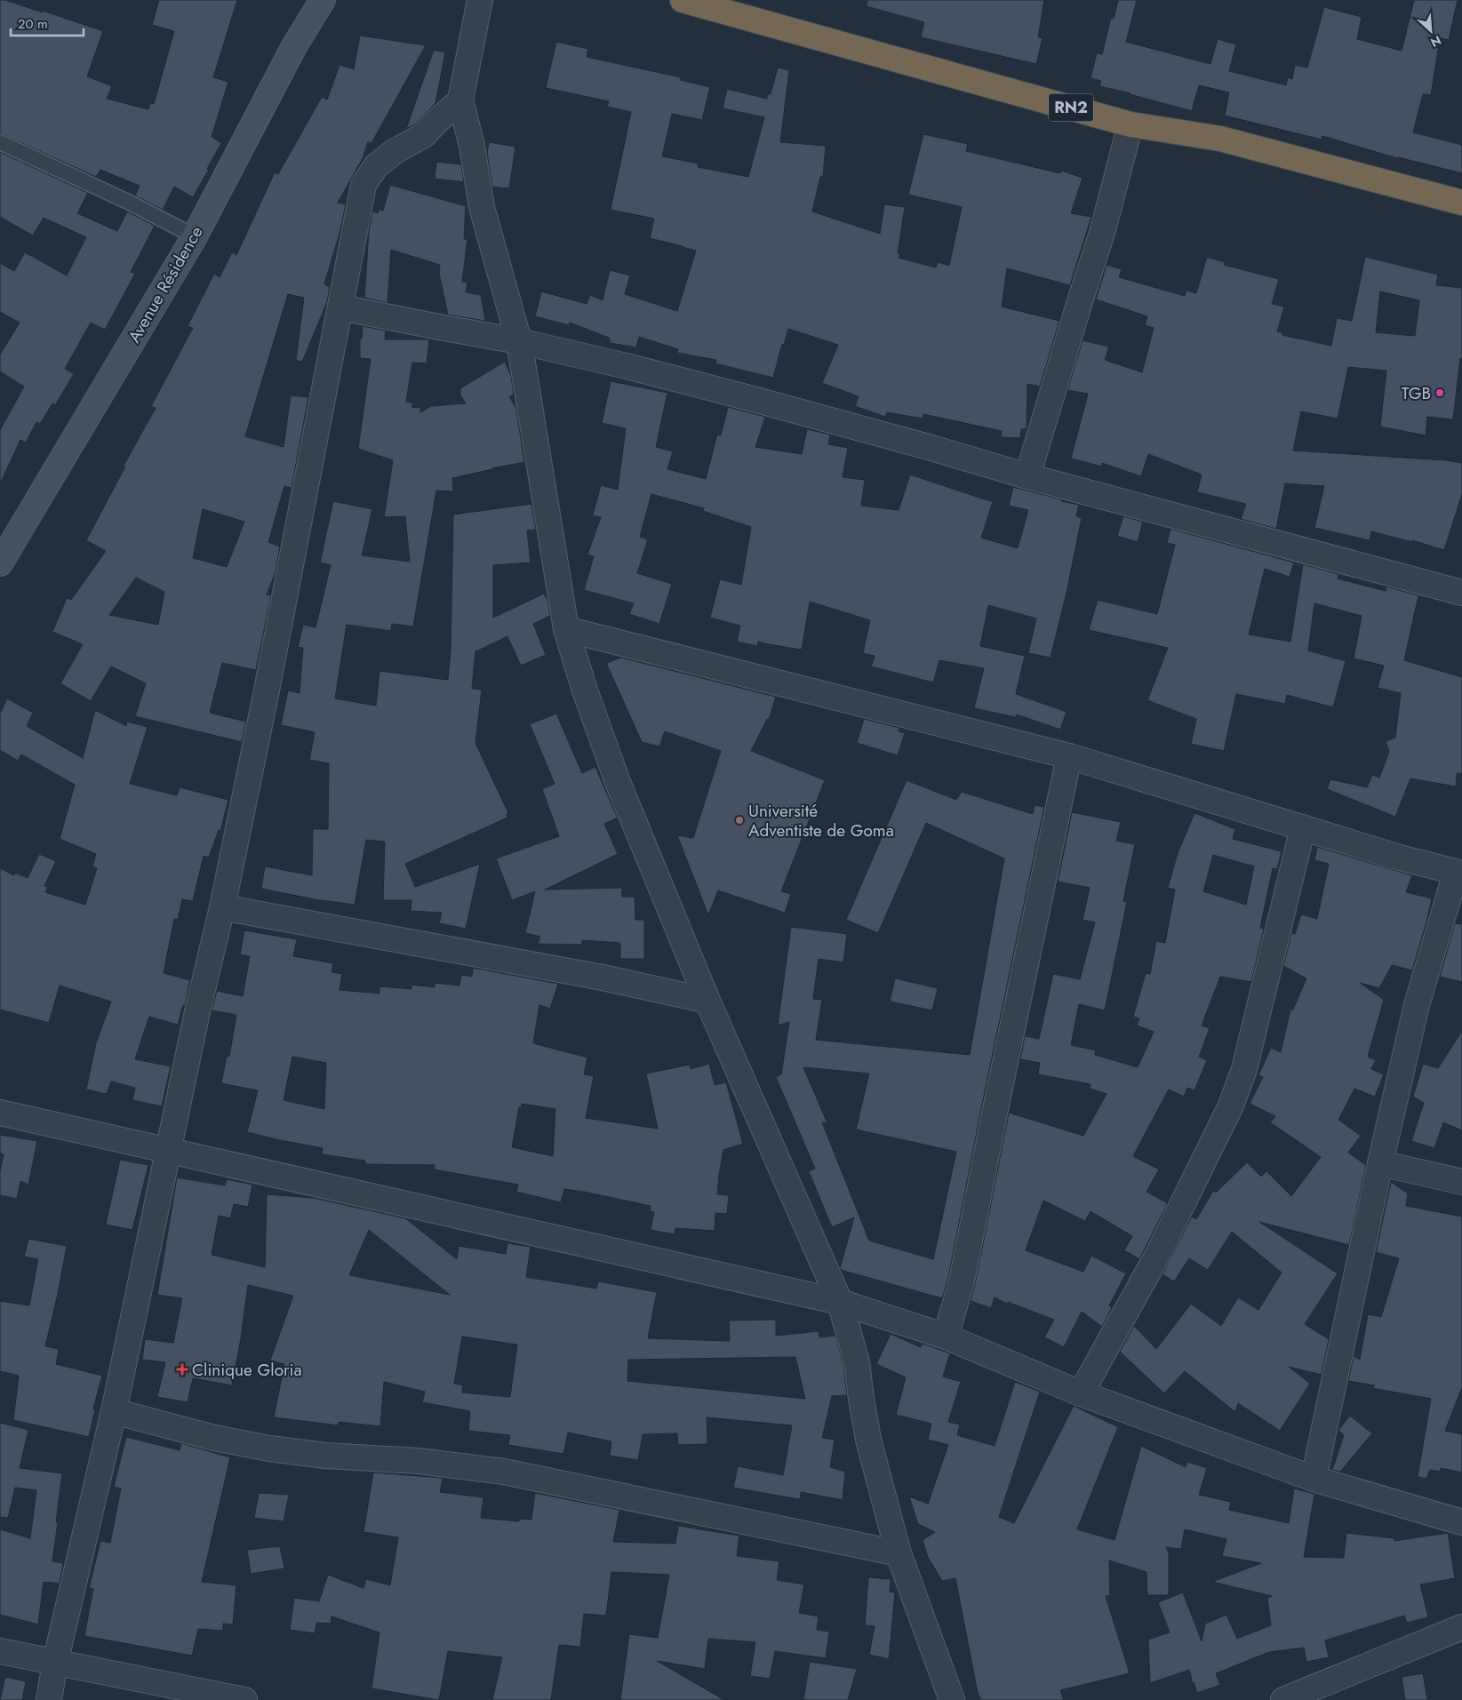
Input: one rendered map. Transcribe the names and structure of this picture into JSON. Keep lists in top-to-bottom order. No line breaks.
{"streets":{"highway":["RN2"],"main road":["Avenue Résidence"]},"places":{"other":["TGB","Université Adventiste de Goma"],"health":["Clinique Gloria"]},"scale_bar":"20 m","north":"bottom right"}
